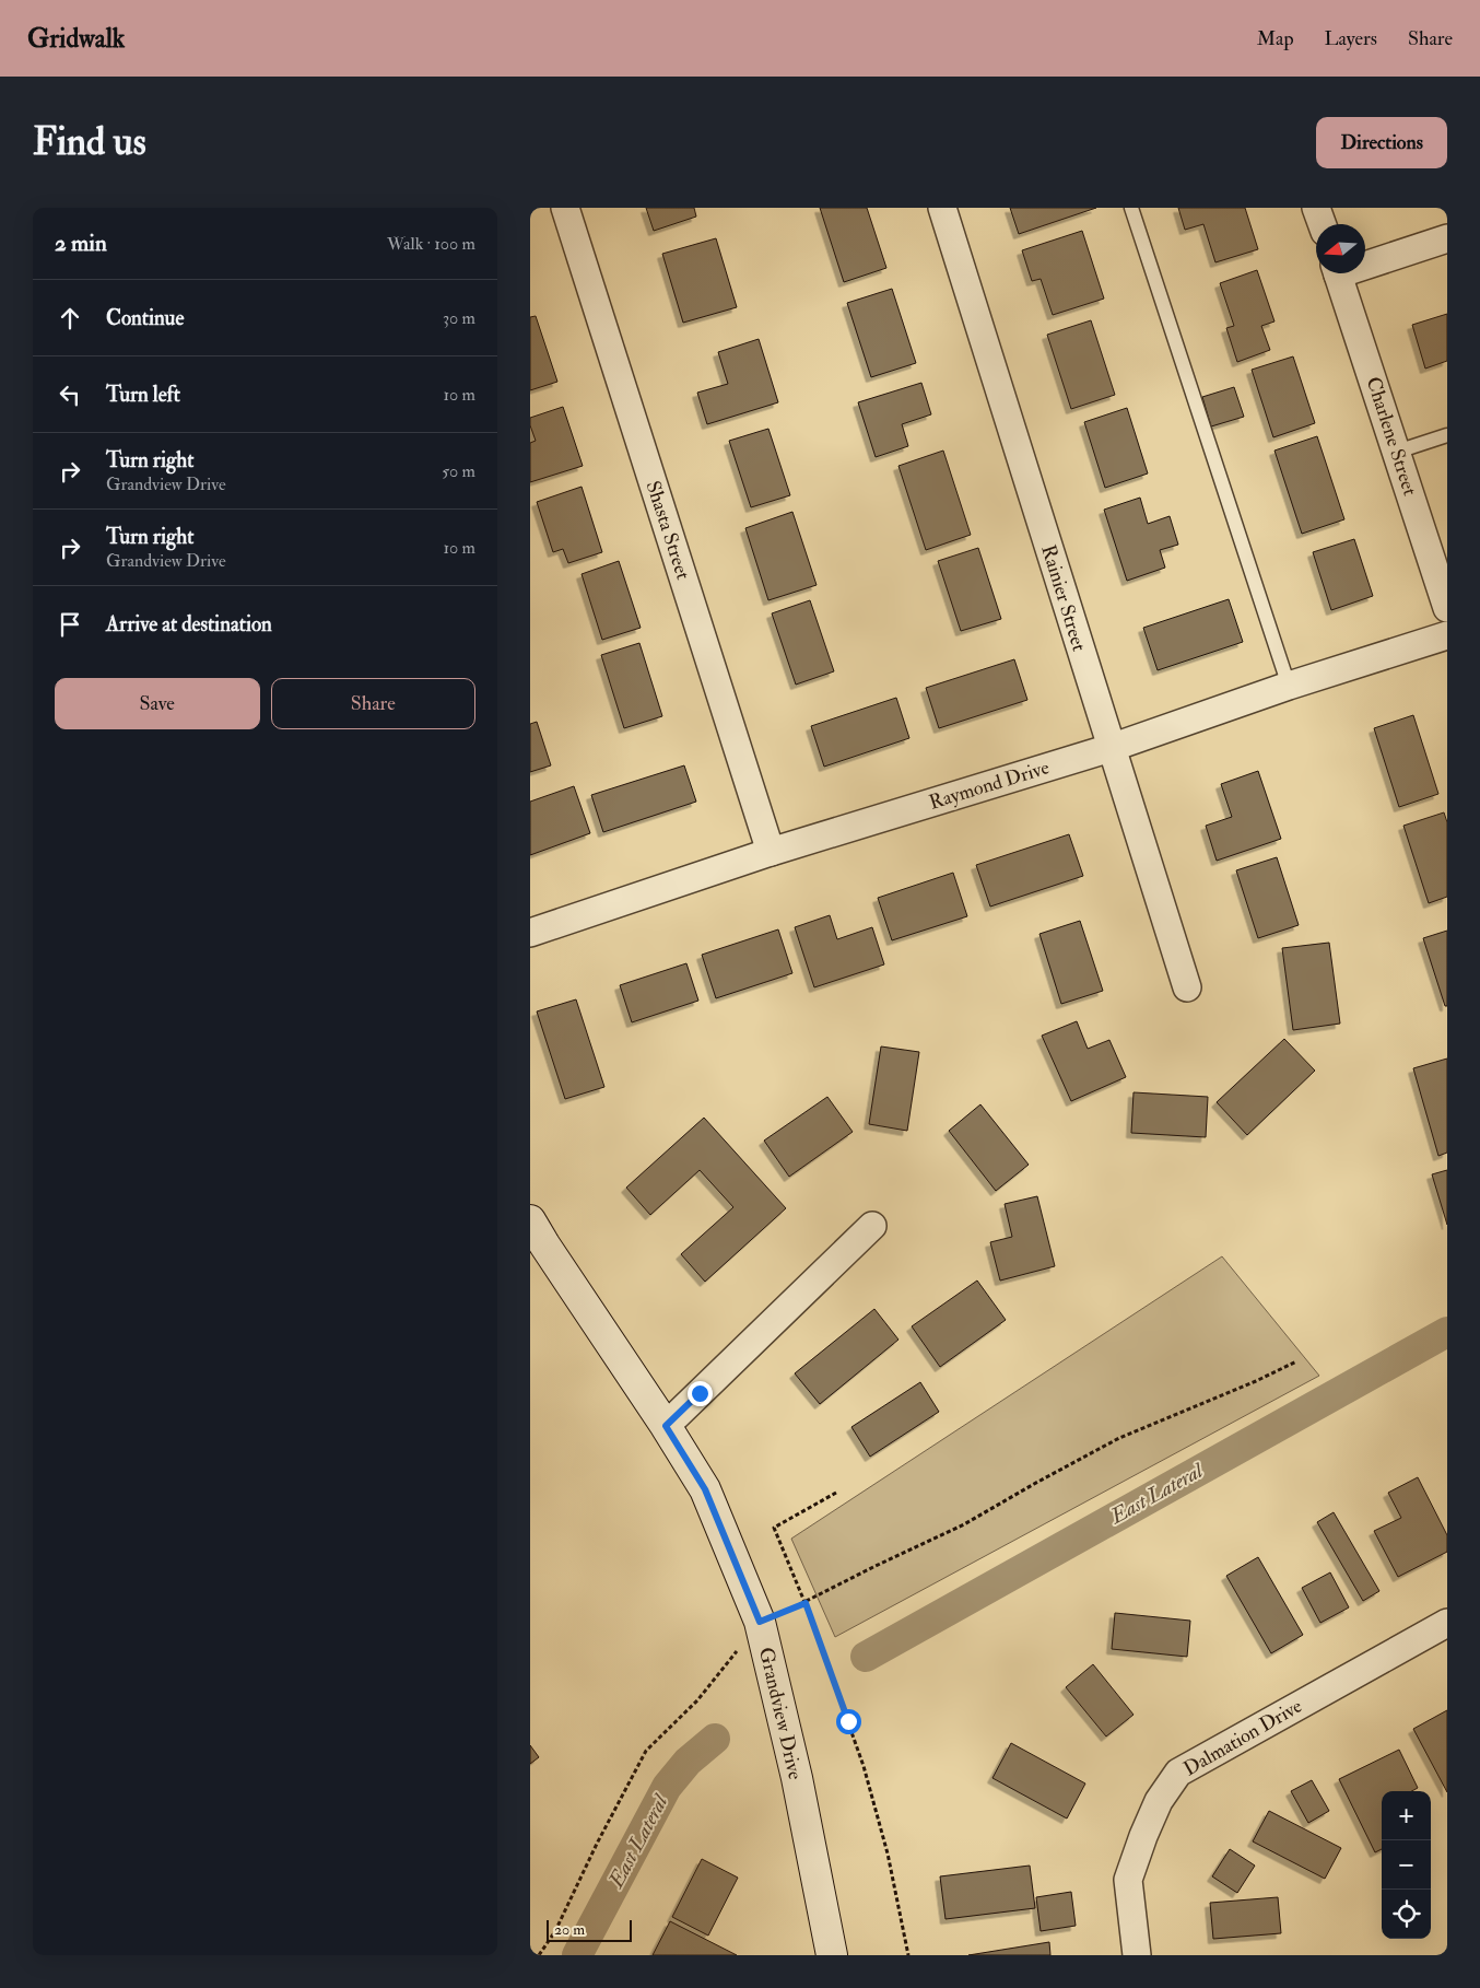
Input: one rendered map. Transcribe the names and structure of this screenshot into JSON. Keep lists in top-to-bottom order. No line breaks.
{"streets":{"street":["Charlene Street","Shasta Street","Rainier Street","Raymond Drive","Grandview Drive","Dalmation Drive"]},"crossings":[["Shasta Street","Raymond Drive"],["Rainier Street","Raymond Drive"]],"water":["East Lateral"],"scale_bar":"20 m","north":"left","page":{"header":"Gridwalk","nav":["Map","Layers","Share"],"buttons":["Directions",["Save","Share"]],"title":"Find us","heading":["2 min","Walk · 100 m"],"list":[["Continue","30 m"],["Turn left","10 m"],["Turn right","Grandview Drive","50 m"],["Turn right","Grandview Drive","10 m"],"Arrive at destination"],"map_buttons":["+","−"],"scale":"20 m"}}
